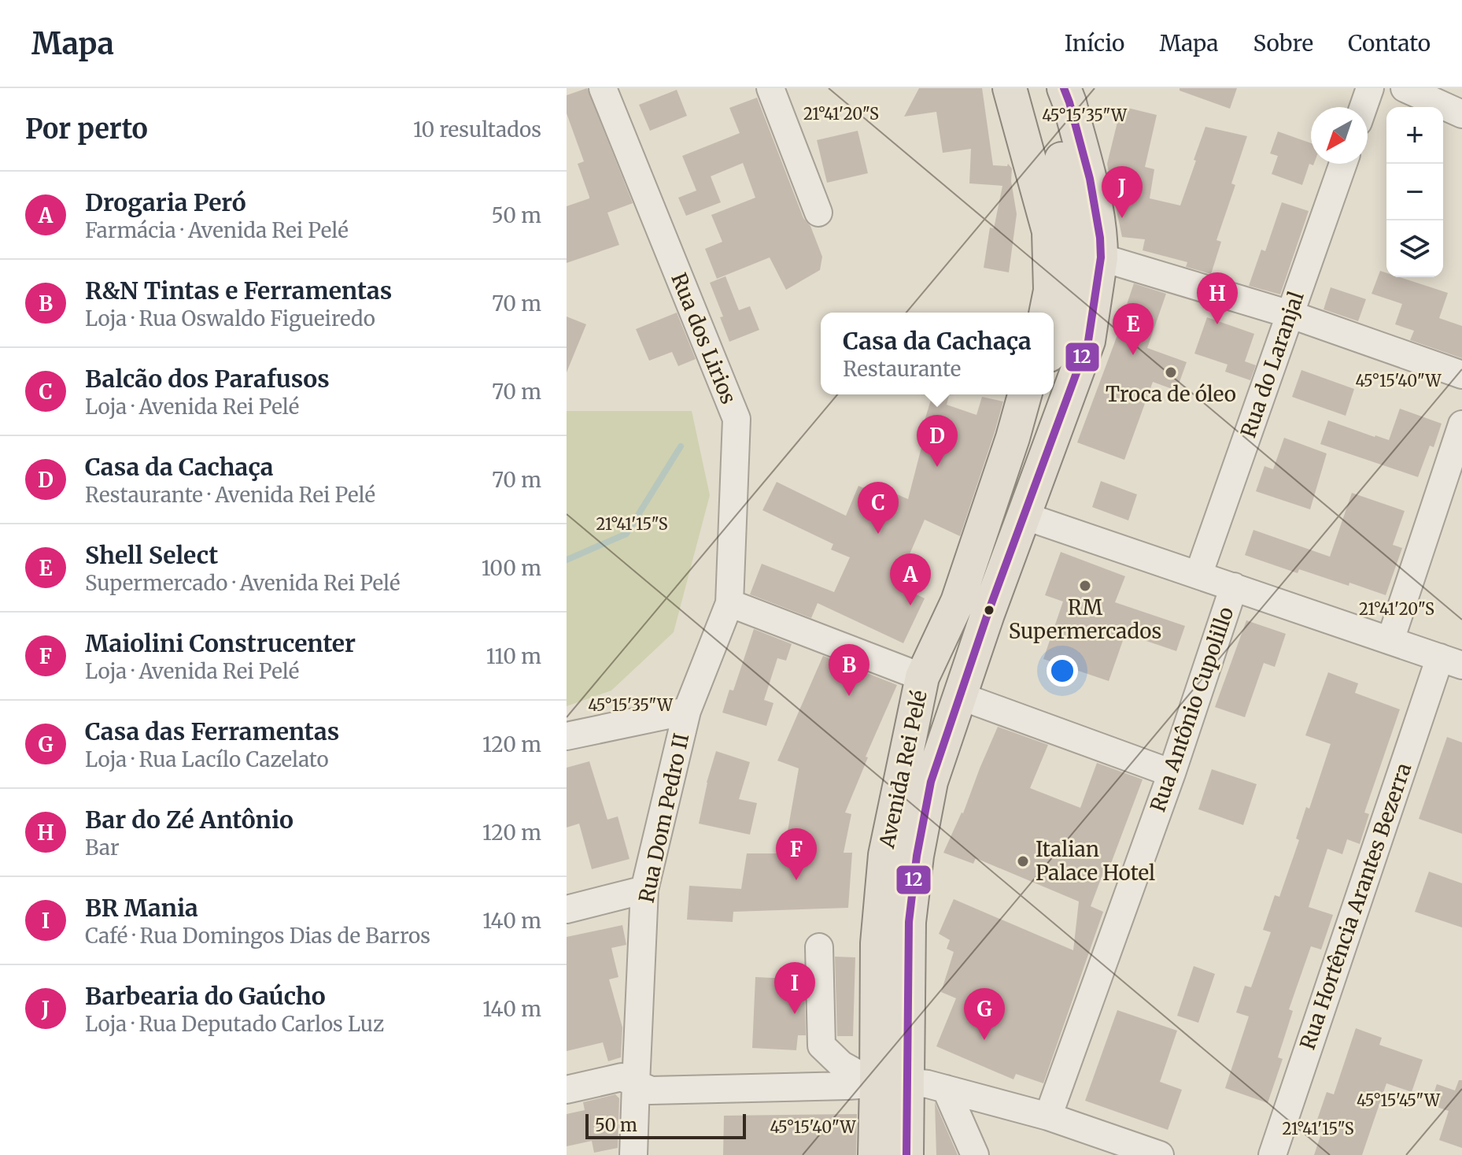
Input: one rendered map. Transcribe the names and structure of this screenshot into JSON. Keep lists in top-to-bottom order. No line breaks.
{"streets":{"main road":["Avenida Rei Pelé"],"street":["Rua dos Lirios","Rua do Laranjal","Rua Antônio Cupolillo","Rua Dom Pedro II","Rua Hortência Arantes Bezerra"]},"crossings":[["Rua dos Lirios","Rua Dom Pedro II"]],"places":["Troca de óleo","RM Supermercados","Italian Palace Hotel"],"lines":["transit line 12"],"scale_bar":"50 m","north":"bottom left","page":{"header":"Mapa","nav":["Início","Mapa","Sobre","Contato"],"heading":["Por perto","10 resultados"],"map_buttons":["+","−"],"pins":["J","H","E","D","C","A","B","F","I","G"],"list":[{"mark":"A","name":"Drogaria Peró","note":"Farmácia · Avenida Rei Pelé","value":"50 m"},{"mark":"B","name":"R&N Tintas e Ferramentas","note":"Loja · Rua Oswaldo Figueiredo","value":"70 m"},{"mark":"C","name":"Balcão dos Parafusos","note":"Loja · Avenida Rei Pelé","value":"70 m"},{"mark":"D","name":"Casa da Cachaça","note":"Restaurante · Avenida Rei Pelé","value":"70 m"},{"mark":"E","name":"Shell Select","note":"Supermercado · Avenida Rei Pelé","value":"100 m"},{"mark":"F","name":"Maiolini Construcenter","note":"Loja · Avenida Rei Pelé","value":"110 m"},{"mark":"G","name":"Casa das Ferramentas","note":"Loja · Rua Lacílo Cazelato","value":"120 m"},{"mark":"H","name":"Bar do Zé Antônio","note":"Bar","value":"120 m"},{"mark":"I","name":"BR Mania","note":"Café · Rua Domingos Dias de Barros","value":"140 m"},{"mark":"J","name":"Barbearia do Gaúcho","note":"Loja · Rua Deputado Carlos Luz","value":"140 m"}],"popup":["Casa da Cachaça","Restaurante"],"scale":"50 m"},"coordinates":["21°41'20\"S","45°15'35\"W","45°15'40\"W","21°41'15\"S","45°15'45\"W"]}
